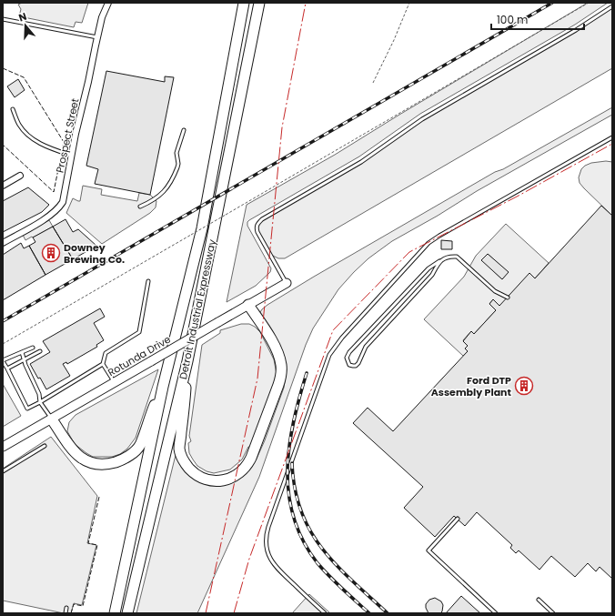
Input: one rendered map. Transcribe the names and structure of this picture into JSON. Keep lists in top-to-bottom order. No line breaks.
{"streets":{"highway":["Detroit Industrial Expressway"],"main road":["Rotunda Drive"],"street":["Prospect Street"]},"places":{"building":["Downey Brewing Co.","Ford DTP Assembly Plant"]},"scale_bar":"100 m","north":"top"}
